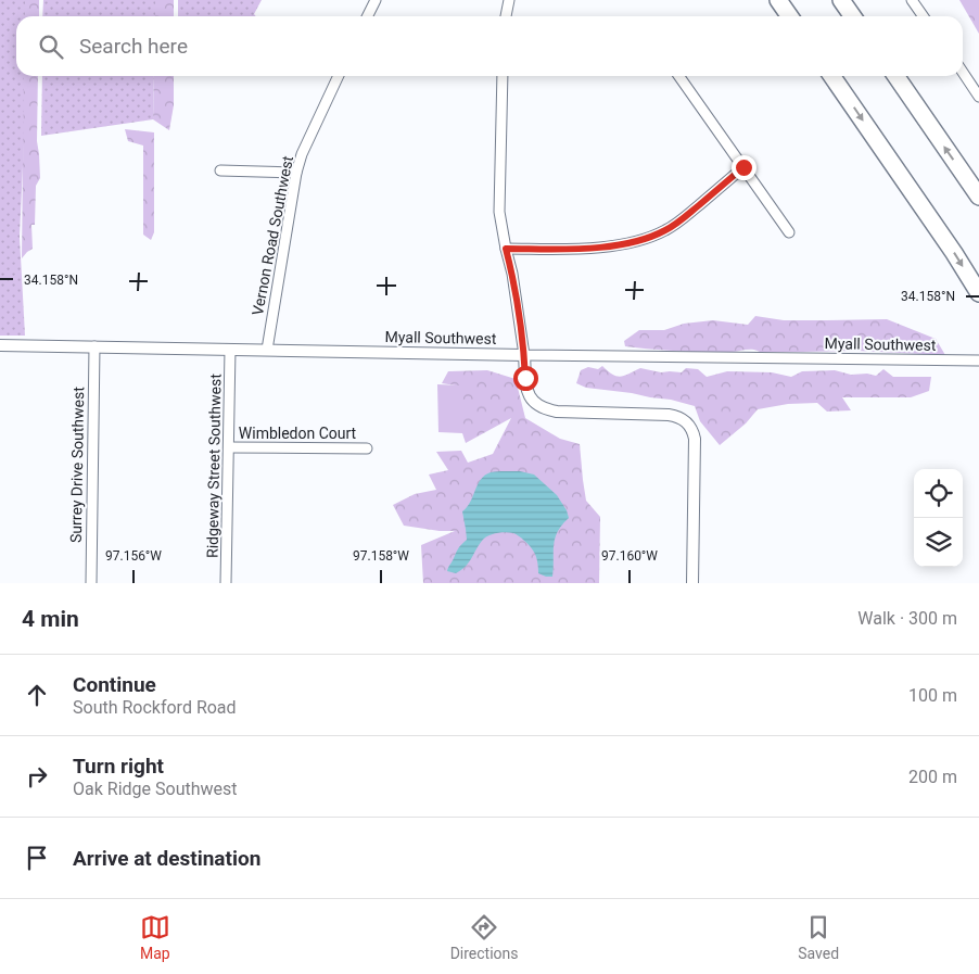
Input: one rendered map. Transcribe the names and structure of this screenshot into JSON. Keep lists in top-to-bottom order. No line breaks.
{"streets":{"street":["Vernon Road Southwest","Myall Southwest","Wimbledon Court","Surrey Drive Southwest","Ridgeway Street Southwest"]},"crossings":[["Vernon Road Southwest","Myall Southwest"],["Myall Southwest","Surrey Drive Southwest"],["Myall Southwest","Ridgeway Street Southwest"],["Wimbledon Court","Ridgeway Street Southwest"]],"page":{"search":"Search here","heading":["4 min","Walk · 300 m"],"list":[["Continue","South Rockford Road","100 m"],["Turn right","Oak Ridge Southwest","200 m"],"Arrive at destination"],"nav":["Map","Directions","Saved"]},"coordinates":["34.158°N","97.156°W","97.158°W","97.160°W"]}
